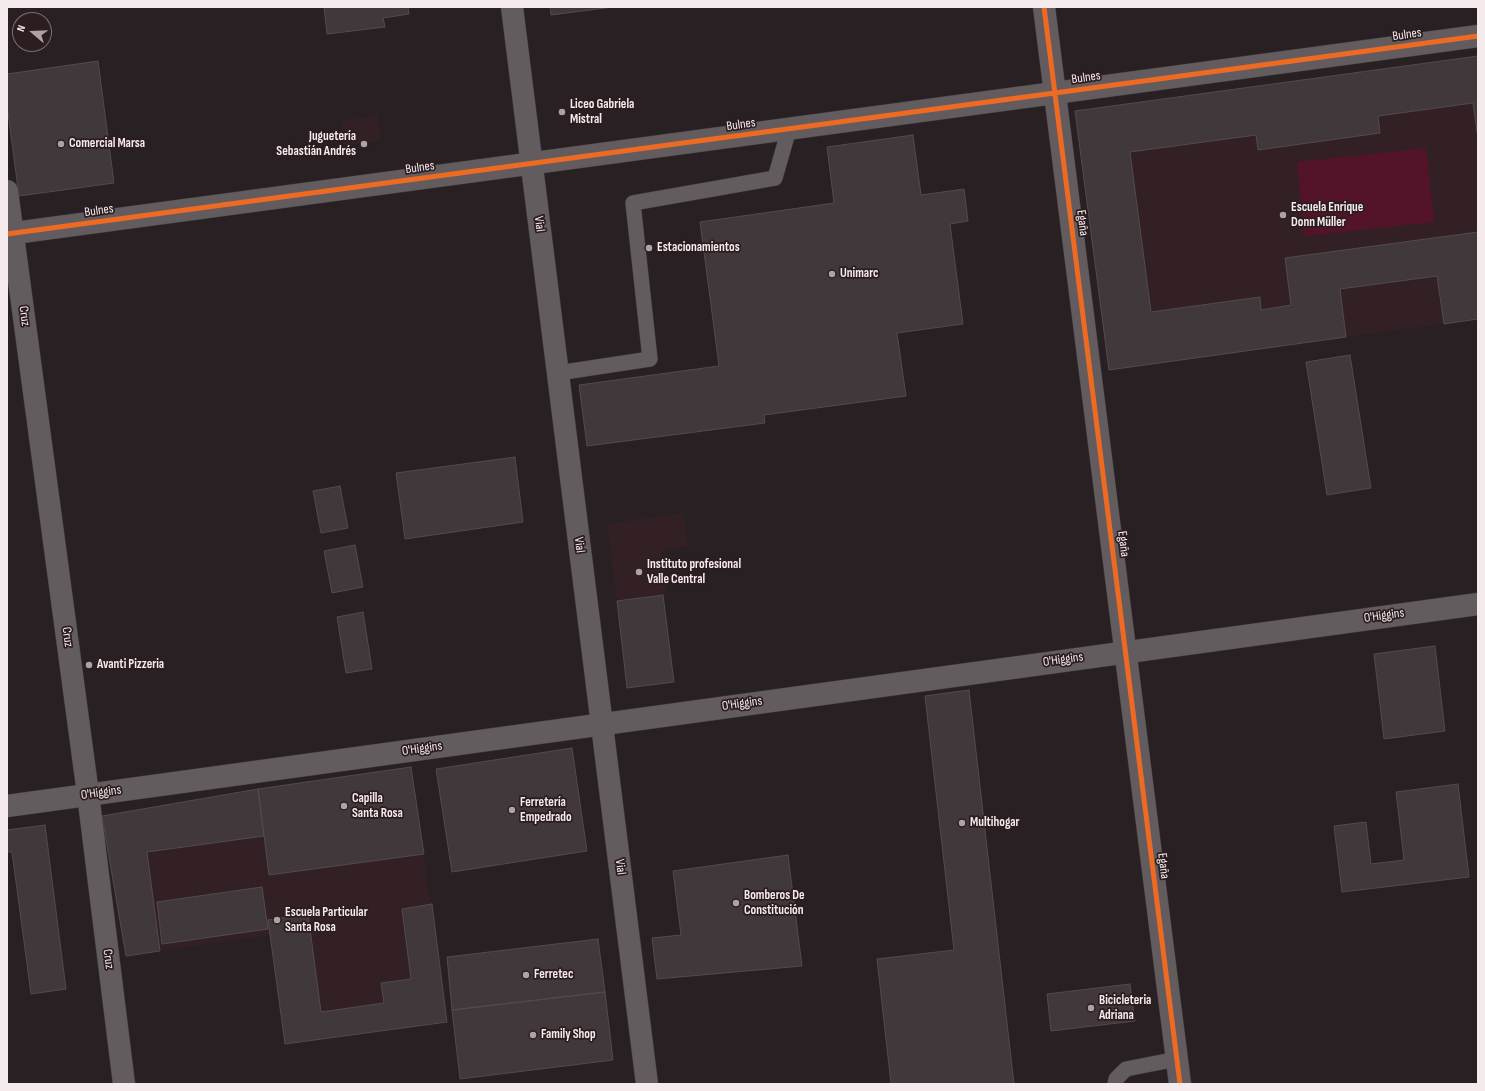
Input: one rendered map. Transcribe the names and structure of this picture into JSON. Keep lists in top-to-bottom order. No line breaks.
{"streets":{"street":["Bulnes","Egaña","Vial","Cruz","O'Higgins"]},"crossings":[["Bulnes","Egaña"],["Bulnes","Vial"],["Bulnes","Cruz"],["Egaña","O'Higgins"],["Vial","O'Higgins"],["Cruz","O'Higgins"]],"places":["Liceo Gabriela Mistral","Comercial Marsa","Juguetería Sebastián Andrés","Escuela Enrique Donn Müller","Estacionamientos","Unimarc","Instituto profesional Valle Central","Avanti Pizzeria","Capilla Santa Rosa","Ferretería Empedrado","Multihogar","Bomberos De Constitución","Escuela Particular Santa Rosa","Ferretec","Bicicleteria Adriana","Family Shop"],"north":"left"}
